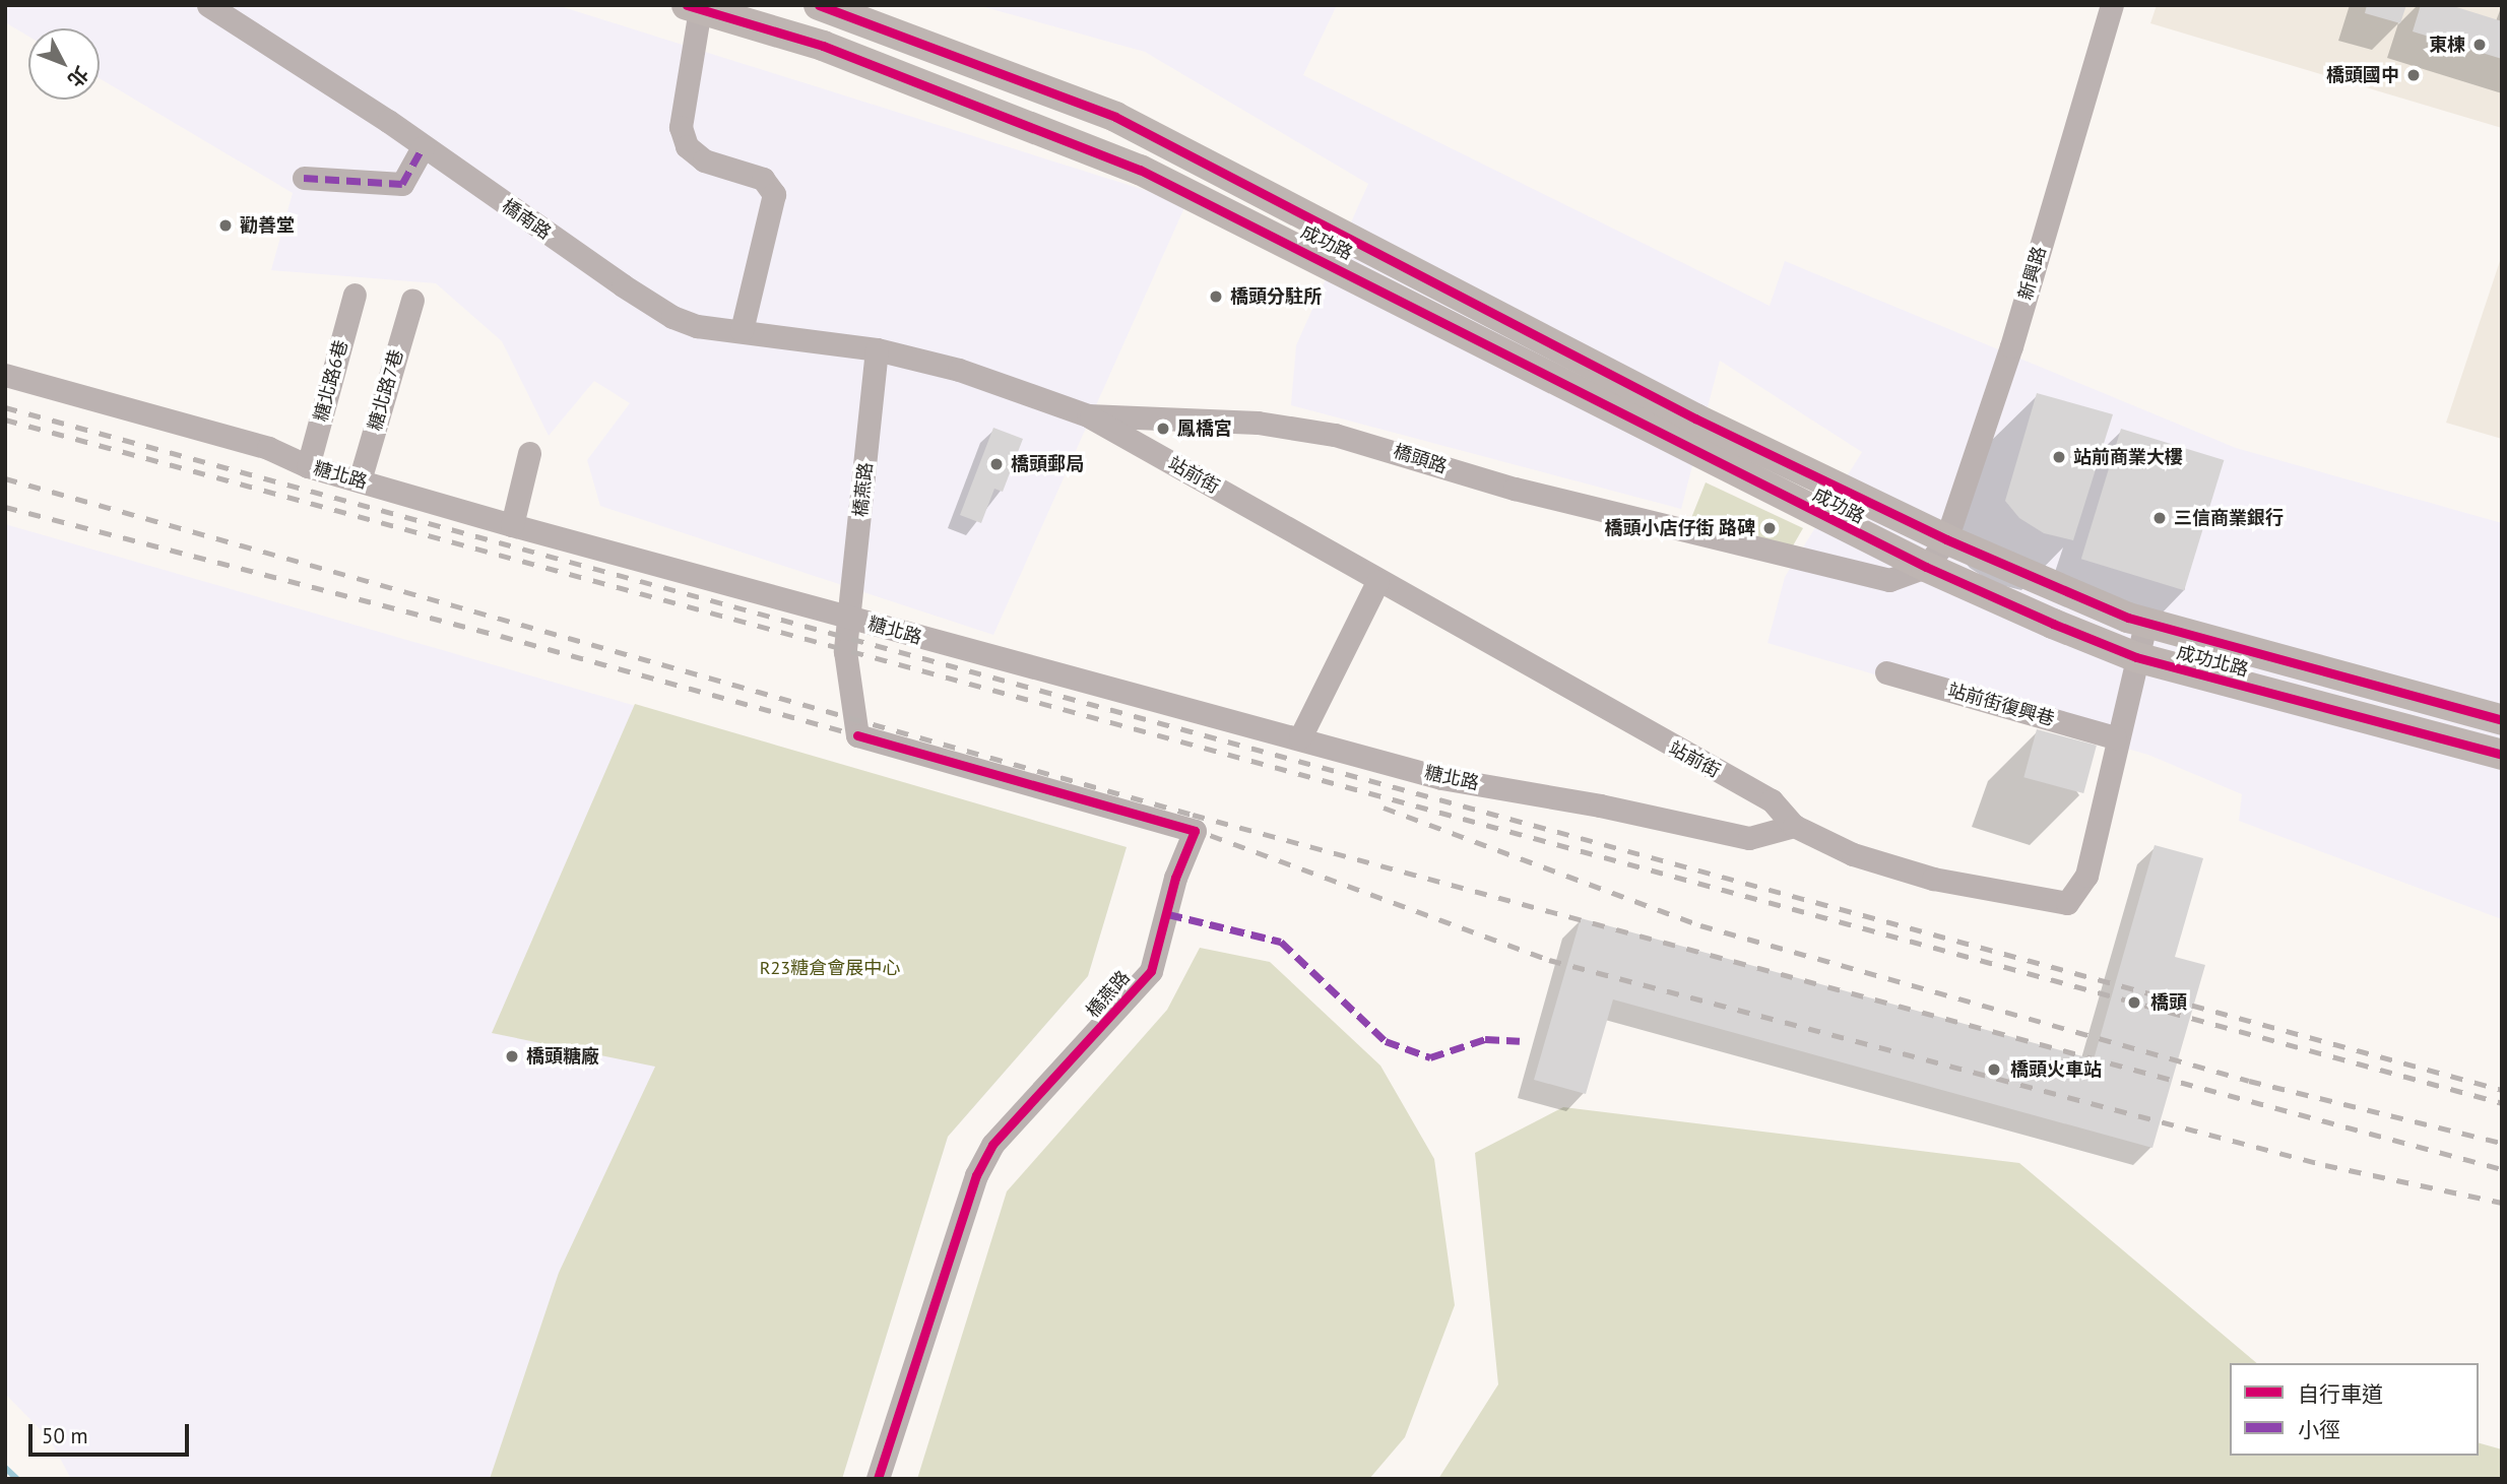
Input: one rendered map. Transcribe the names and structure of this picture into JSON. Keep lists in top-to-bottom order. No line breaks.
{"streets":{"main road":["成功路","成功北路"],"street":["橋南路","新興路","糖北路6巷","糖北路7巷","橋頭路","糖北路","站前街","橋燕路","站前街復興巷"]},"crossings":[["橋南路","橋頭路"],["橋南路","橋燕路"],["成功路","新興路"],["成功路","橋頭路"],["成功路","成功北路"],["新興路","成功北路"],["糖北路6巷","糖北路"],["糖北路7巷","糖北路"],["橋頭路","站前街"],["橋頭路","橋燕路"],["橋頭路","成功北路"],["糖北路","站前街"],["糖北路","橋燕路"],["站前街","成功北路"],["站前街","站前街復興巷"]],"parks":["R23糖倉會展中心"],"places":["東棟","橋頭國中","勸善堂","橋頭分駐所","鳳橋宮","站前商業大樓","橋頭郵局","三信商業銀行","橋頭小店仔街 路碑","橋頭","橋頭糖廠","橋頭火車站"],"legend":["自行車道","小徑"],"scale_bar":"50 m","north":"bottom right"}
